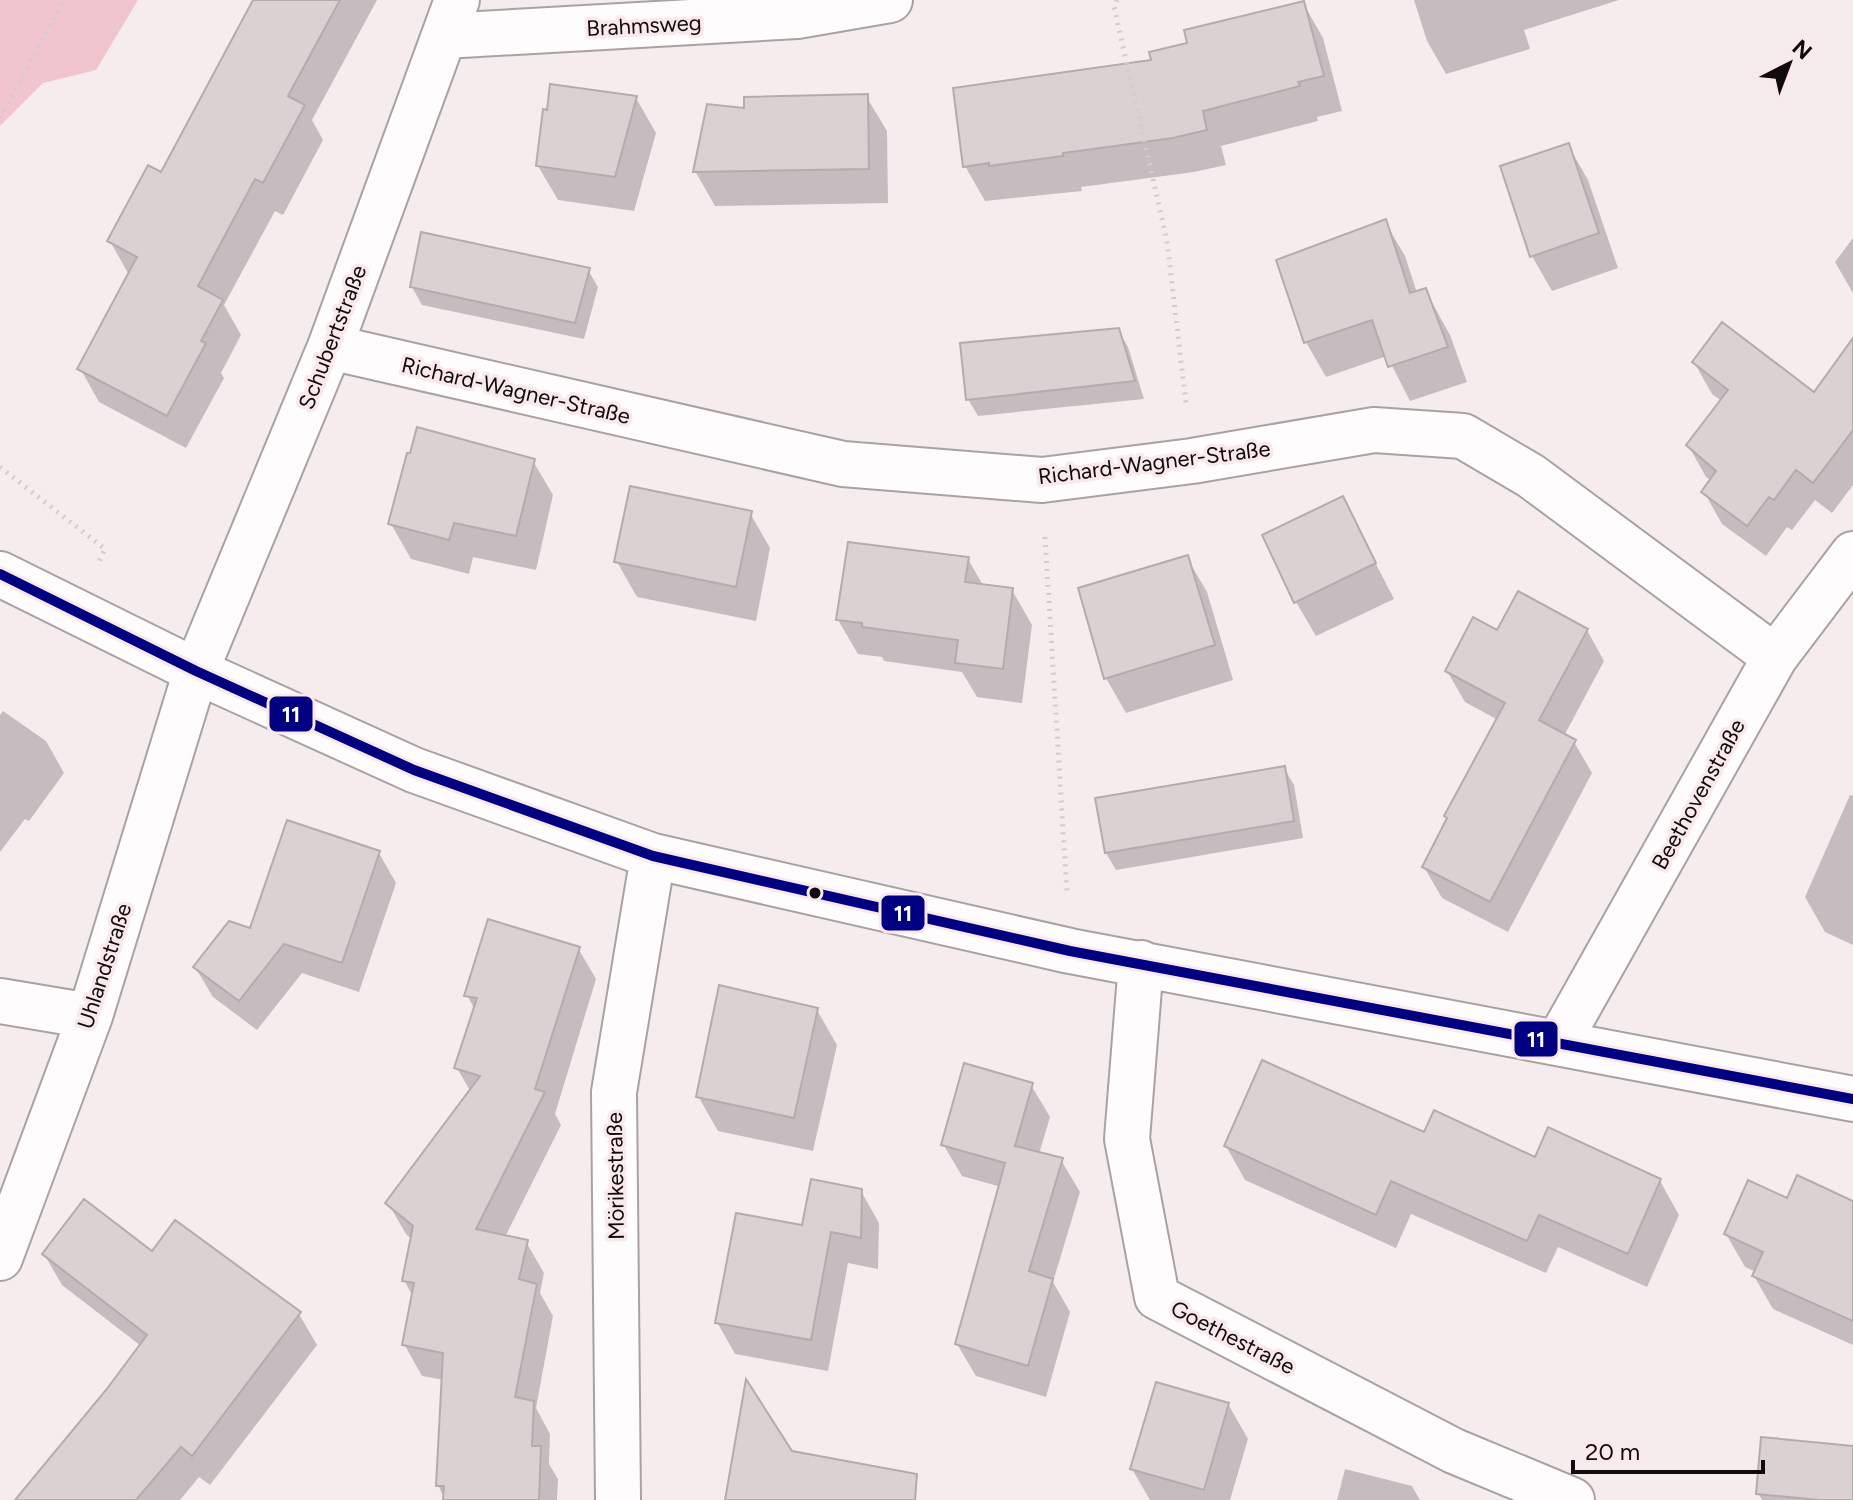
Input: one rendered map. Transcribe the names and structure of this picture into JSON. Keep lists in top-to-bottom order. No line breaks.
{"streets":{"street":["Brahmsweg","Schubertstraße","Richard-Wagner-Straße","Beethovenstraße","Uhlandstraße","Mörikestraße","Goethestraße"]},"crossings":[["Brahmsweg","Schubertstraße"],["Schubertstraße","Richard-Wagner-Straße"],["Schubertstraße","Uhlandstraße"],["Richard-Wagner-Straße","Beethovenstraße"]],"lines":["transit line 11"],"scale_bar":"20 m","north":"top right"}
